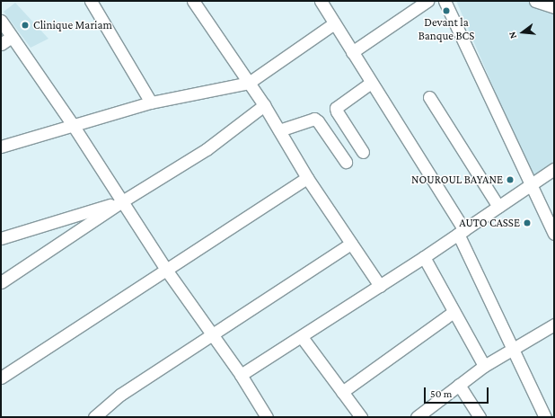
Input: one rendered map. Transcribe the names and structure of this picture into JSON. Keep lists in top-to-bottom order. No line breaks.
{"places":["Devant la Banque BCS","Clinique Mariam","NOUROUL BAYANE","AUTO CASSE"],"scale_bar":"50 m","north":"left"}
